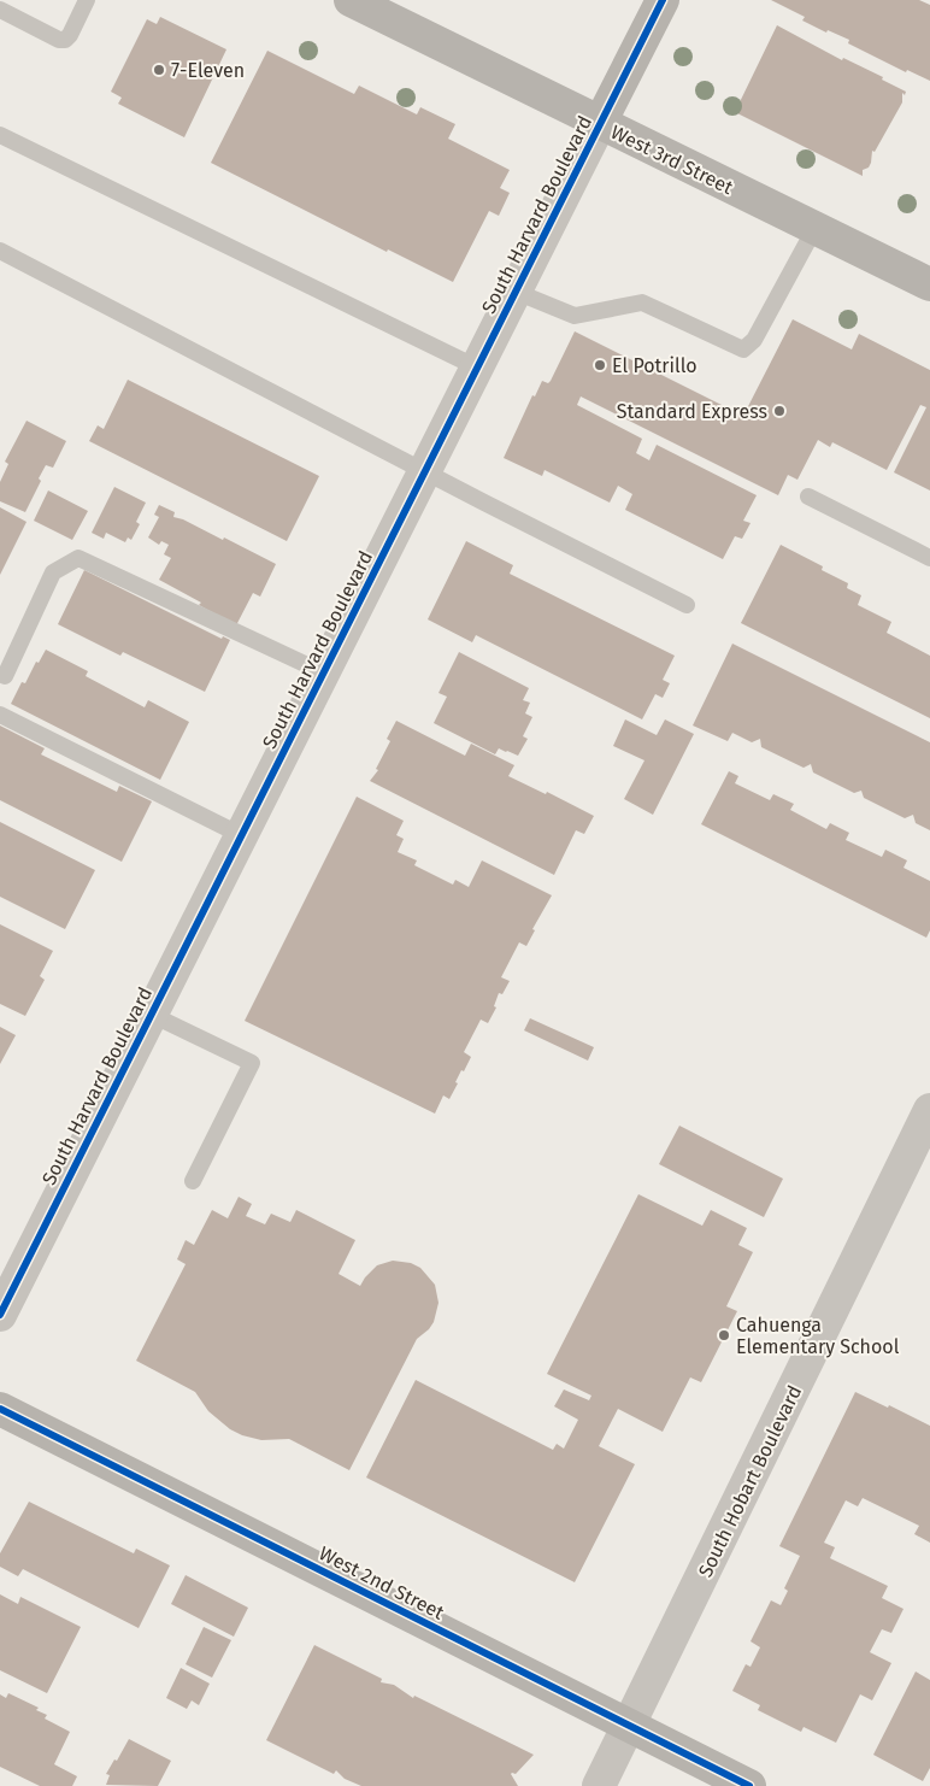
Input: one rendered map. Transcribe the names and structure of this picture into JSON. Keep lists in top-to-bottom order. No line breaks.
{"streets":{"street":["West 3rd Street","South Harvard Boulevard","South Hobart Boulevard","West 2nd Street"]},"crossings":[["West 3rd Street","South Harvard Boulevard"],["South Hobart Boulevard","West 2nd Street"]],"places":["7-Eleven","El Potrillo","Standard Express","Cahuenga Elementary School"]}
